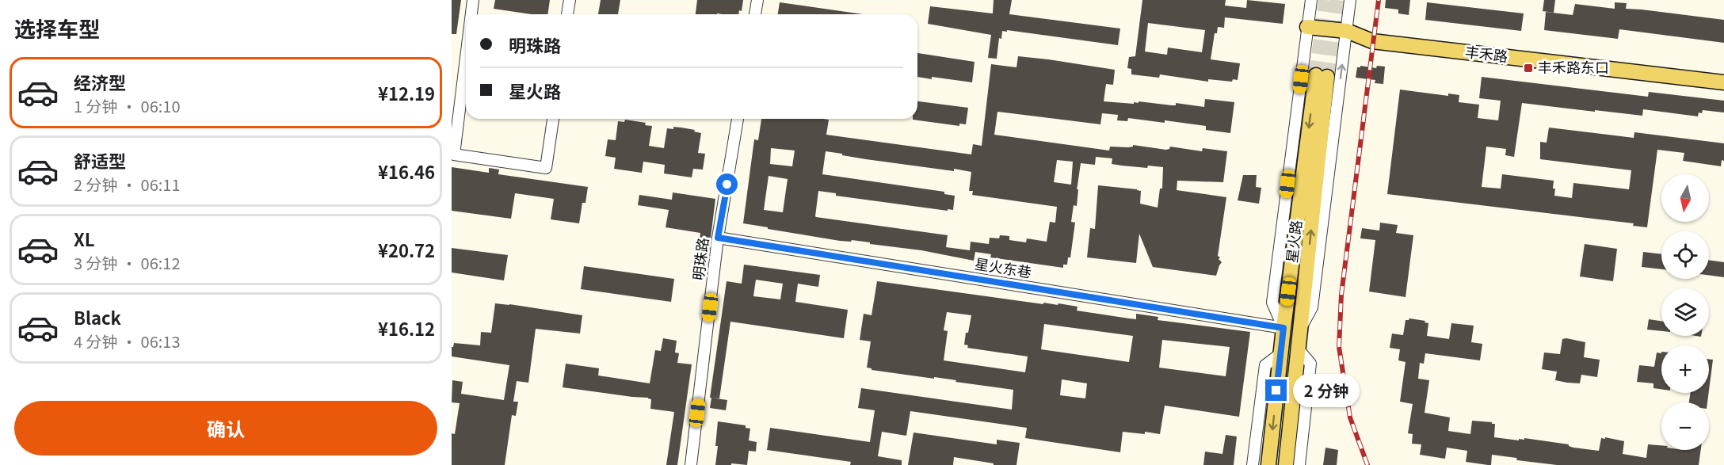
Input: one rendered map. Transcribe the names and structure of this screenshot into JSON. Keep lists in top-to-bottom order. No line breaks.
{"streets":{"main road":["丰禾路","星火路"],"street":["明珠路","星火东巷"]},"crossings":[["星火路","星火东巷"],["明珠路","星火东巷"]],"places":{"transit":["丰禾路东口"]},"north":"bottom","page":{"heading":"选择车型","banner":["明珠路","星火路"],"list":[{"name":"经济型","note":"1 分钟 · 06:10","value":"¥12.19"},{"name":"舒适型","note":"2 分钟 · 06:11","value":"¥16.46"},{"name":"XL","note":"3 分钟 · 06:12","value":"¥20.72"},{"name":"Black","note":"4 分钟 · 06:13","value":"¥16.12"}],"map_buttons":["+","−"],"bubble":"2 分钟","buttons":"确认"}}
